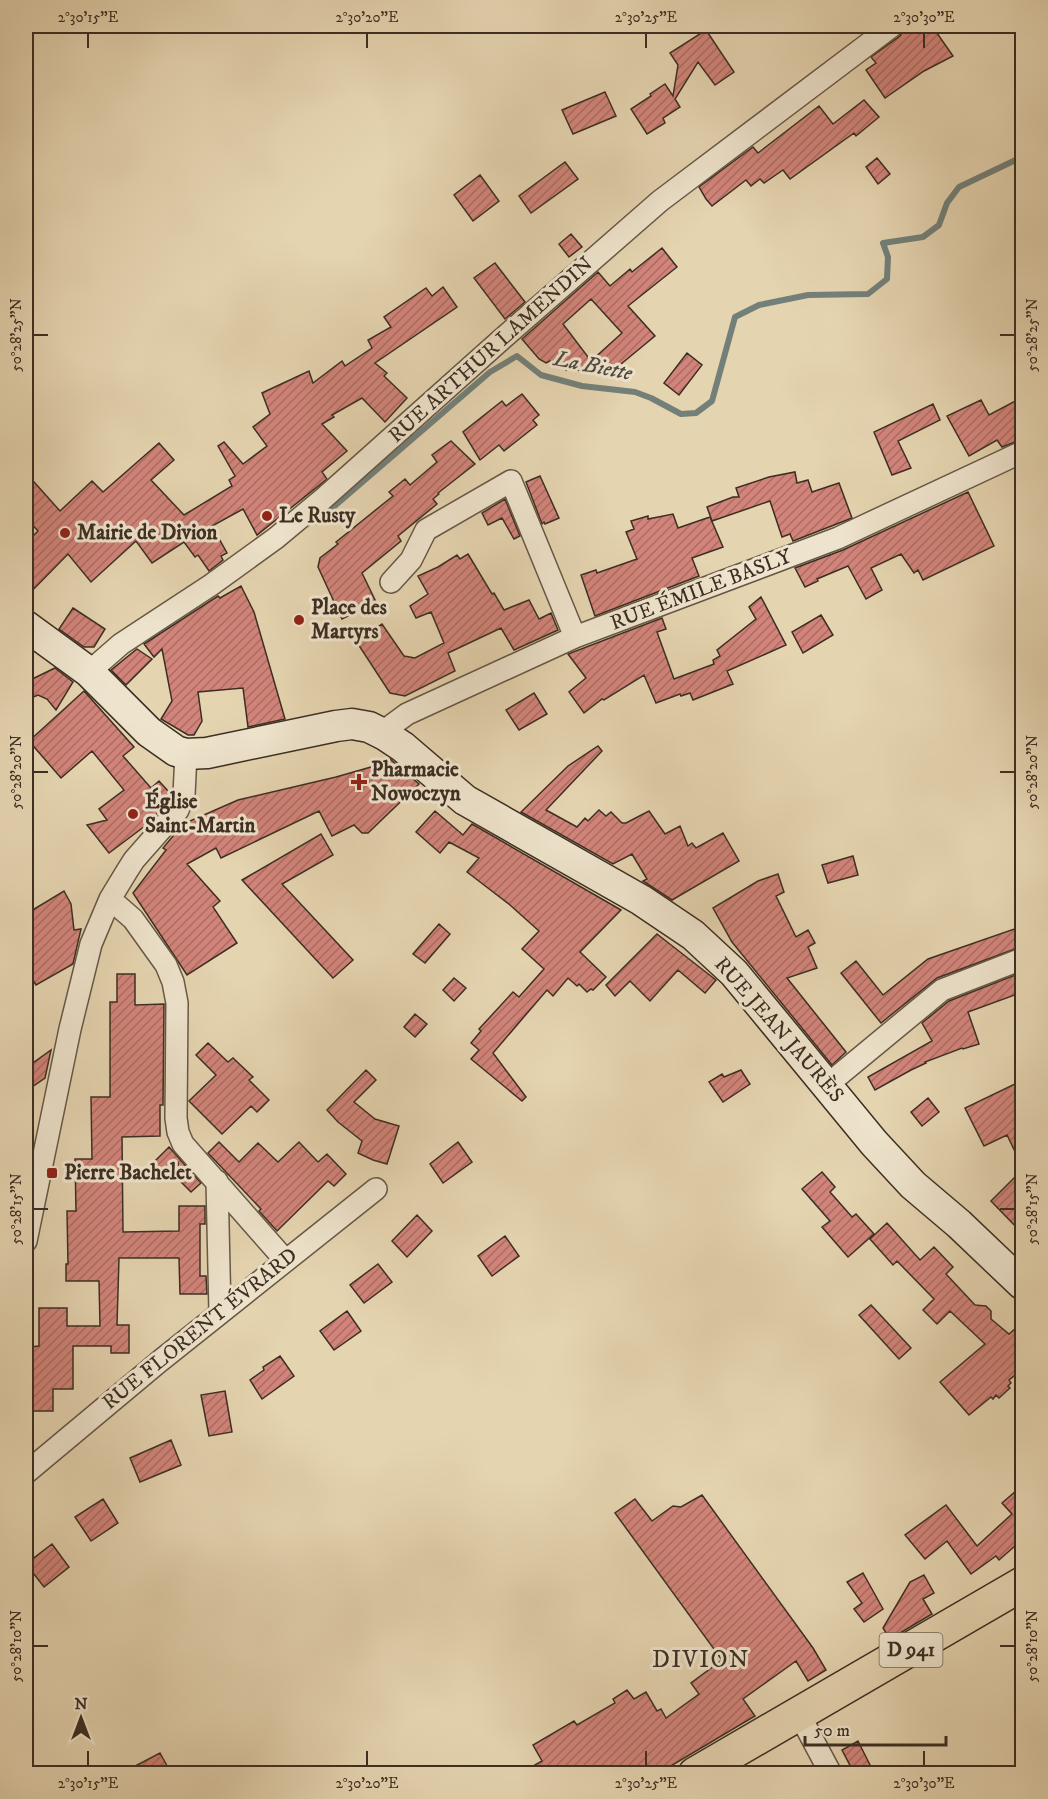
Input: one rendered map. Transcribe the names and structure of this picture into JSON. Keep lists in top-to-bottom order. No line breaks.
{"streets":{"main road":["RUE JEAN JAURÈS","D 941"],"street":["RUE ARTHUR LAMENDIN","RUE ÉMILE BASLY","RUE FLORENT ÉVRARD"]},"crossings":[["RUE ÉMILE BASLY","RUE JEAN JAURÈS"]],"districts":["DIVION"],"water":["La Biette"],"places":{"other":["Le Rusty","Mairie de Divion","Place des Martyrs","Église Saint-Martin"],"health":["Pharmacie Nowoczyn"],"transit":["Pierre Bachelet"]},"scale_bar":"50 m","north":"top","coordinates":["2°30'15\"E","2°30'20\"E","2°30'25\"E","2°30'30\"E","50°28'25\"N","50°28'20\"N","50°28'15\"N","50°28'10\"N"]}
